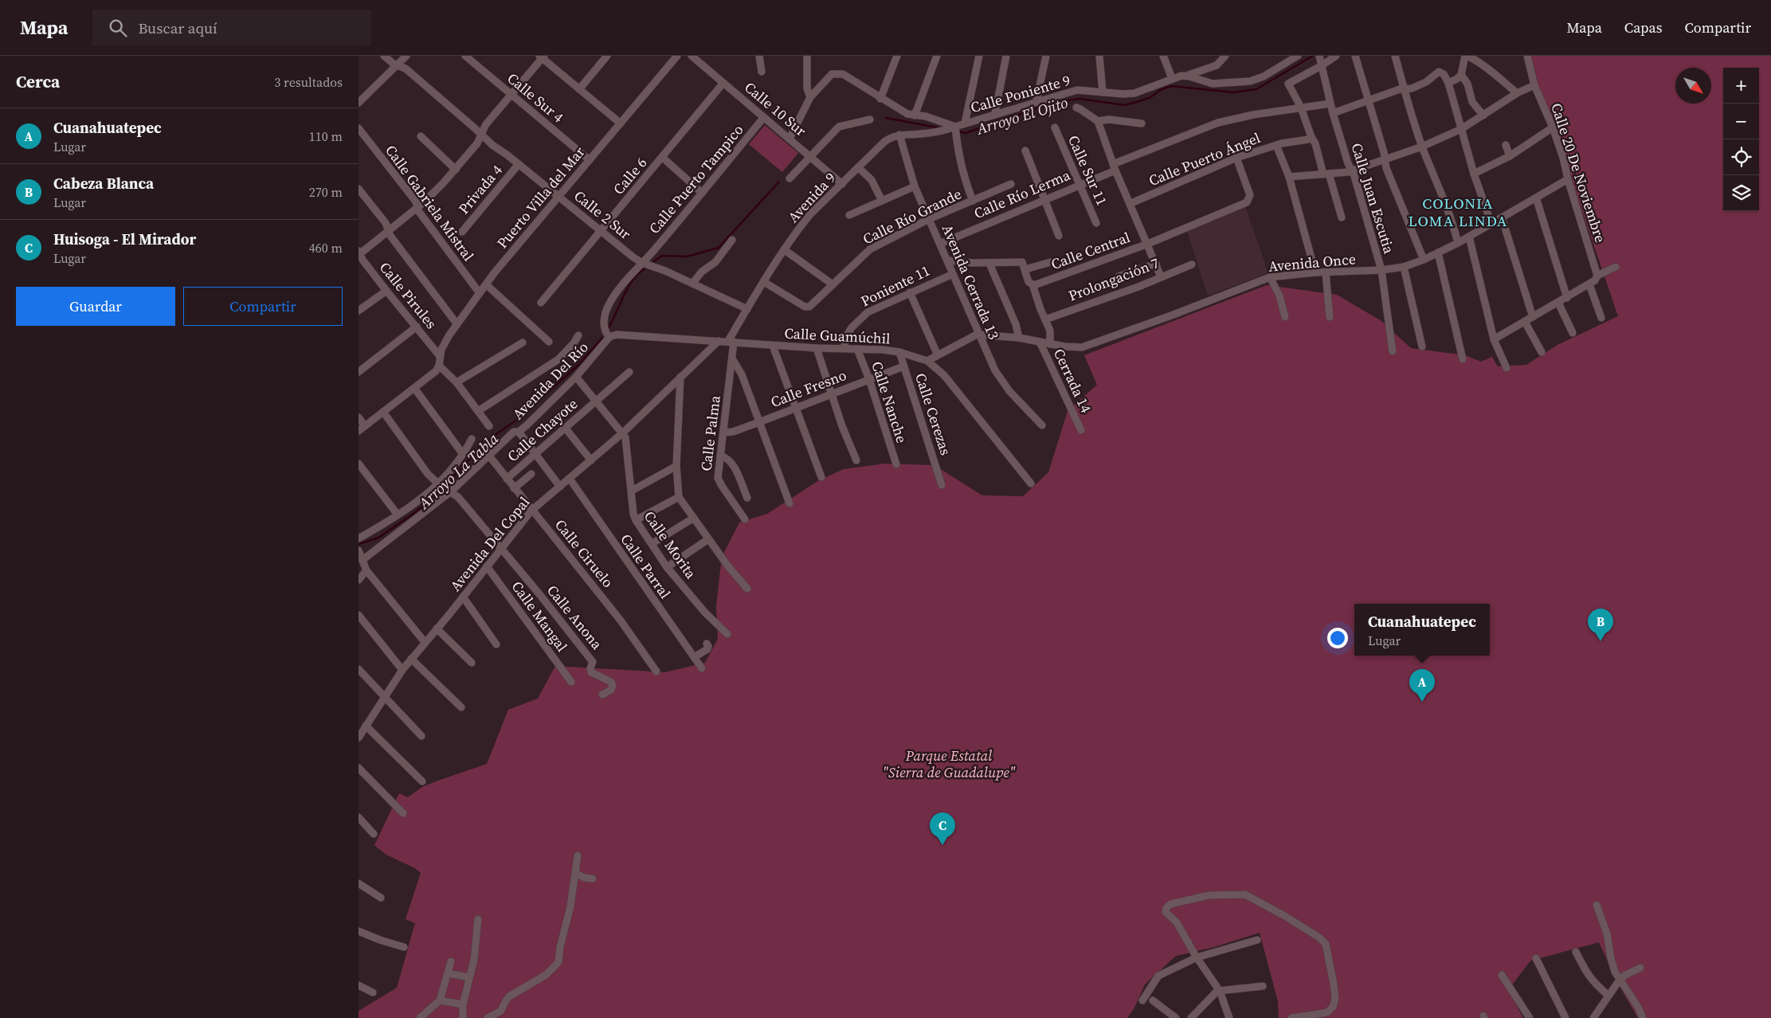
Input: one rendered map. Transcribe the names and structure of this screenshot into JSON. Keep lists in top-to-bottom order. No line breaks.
{"streets":{"street":["Calle Poniente 9","Calle Sur 4","Calle 10 Sur","Calle Puerto Ángel","Calle Sur 11","Calle 20 De Noviembre","Calle 6","Calle Puerto Tampico","Privada 4","Calle Río Lerma","Puerto Villa del Mar","Avenida 9","Calle Juan Escutia","Calle Gabriela Mistral","Calle 2 Sur","Calle Río Grande","Calle Central","Avenida Once","Prolongación 7","Avenida Cerrada 13","Poniente 11","Calle Pirules","Calle Guamúchil","Avenida Del Río","Cerrada 14","Calle Fresno","Calle Nanche","Calle Cerezas","Calle Chayote","Calle Palma","Avenida Del Copal","Calle Morita","Calle Ciruelo","Calle Parral","Calle Mangal","Calle Anona"]},"crossings":[["Calle Poniente 9","Avenida 9"],["Calle Poniente 9","Calle Río Grande"],["Calle Sur 4","Puerto Villa del Mar"],["Calle 10 Sur","Calle 6"],["Calle 10 Sur","Calle Puerto Tampico"],["Calle 10 Sur","Avenida 9"],["Calle Puerto Ángel","Calle Central"],["Calle Sur 11","Calle Río Lerma"],["Calle 20 De Noviembre","Avenida Once"],["Calle 6","Calle 2 Sur"],["Calle Puerto Tampico","Calle 2 Sur"],["Calle Puerto Tampico","Calle Guamúchil"],["Calle Puerto Tampico","Avenida Del Río"],["Privada 4","Calle 2 Sur"],["Calle Río Lerma","Calle Juan Escutia"],["Calle Río Lerma","Avenida Cerrada 13"],["Puerto Villa del Mar","Calle Gabriela Mistral"],["Puerto Villa del Mar","Calle 2 Sur"],["Puerto Villa del Mar","Calle Pirules"],["Avenida 9","Calle 2 Sur"],["Avenida 9","Calle Río Grande"],["Avenida 9","Avenida Cerrada 13"],["Avenida 9","Calle Guamúchil"],["Avenida 9","Calle Palma"],["Calle Juan Escutia","Avenida Once"],["Calle Río Grande","Avenida Cerrada 13"],["Avenida Once","Avenida Cerrada 13"],["Avenida Once","Cerrada 14"],["Avenida Cerrada 13","Poniente 11"],["Poniente 11","Calle Guamúchil"],["Calle Guamúchil","Avenida Del Río"],["Calle Guamúchil","Calle Nanche"],["Calle Guamúchil","Calle Cerezas"],["Calle Guamúchil","Calle Palma"],["Calle Guamúchil","Avenida Del Copal"],["Avenida Del Río","Calle Morita"],["Avenida Del Río","Calle Ciruelo"],["Calle Fresno","Calle Nanche"],["Calle Fresno","Calle Cerezas"],["Calle Fresno","Calle Palma"],["Calle Chayote","Calle Morita"],["Calle Chayote","Calle Ciruelo"],["Avenida Del Copal","Calle Morita"],["Avenida Del Copal","Calle Ciruelo"],["Avenida Del Copal","Calle Parral"],["Avenida Del Copal","Calle Mangal"],["Avenida Del Copal","Calle Anona"]],"districts":["COLONIA LOMA LINDA"],"water":["Arroyo El Ojito","Arroyo La Tabla"],"parks":["Parque Estatal \"Sierra de Guadalupe\""],"north":"bottom right","page":{"header":"Mapa","search":"Buscar aquí","nav":["Mapa","Capas","Compartir"],"heading":["Cerca","3 resultados"],"map_buttons":["+","−"],"list":[{"mark":"A","name":"Cuanahuatepec","note":"Lugar","value":"110 m"},{"mark":"B","name":"Cabeza Blanca","note":"Lugar","value":"270 m"},{"mark":"C","name":"Huisoga - El Mirador","note":"Lugar","value":"460 m"}],"buttons":["Guardar","Compartir"],"popup":["Cuanahuatepec","Lugar"],"pins":["B","A","C"]}}
